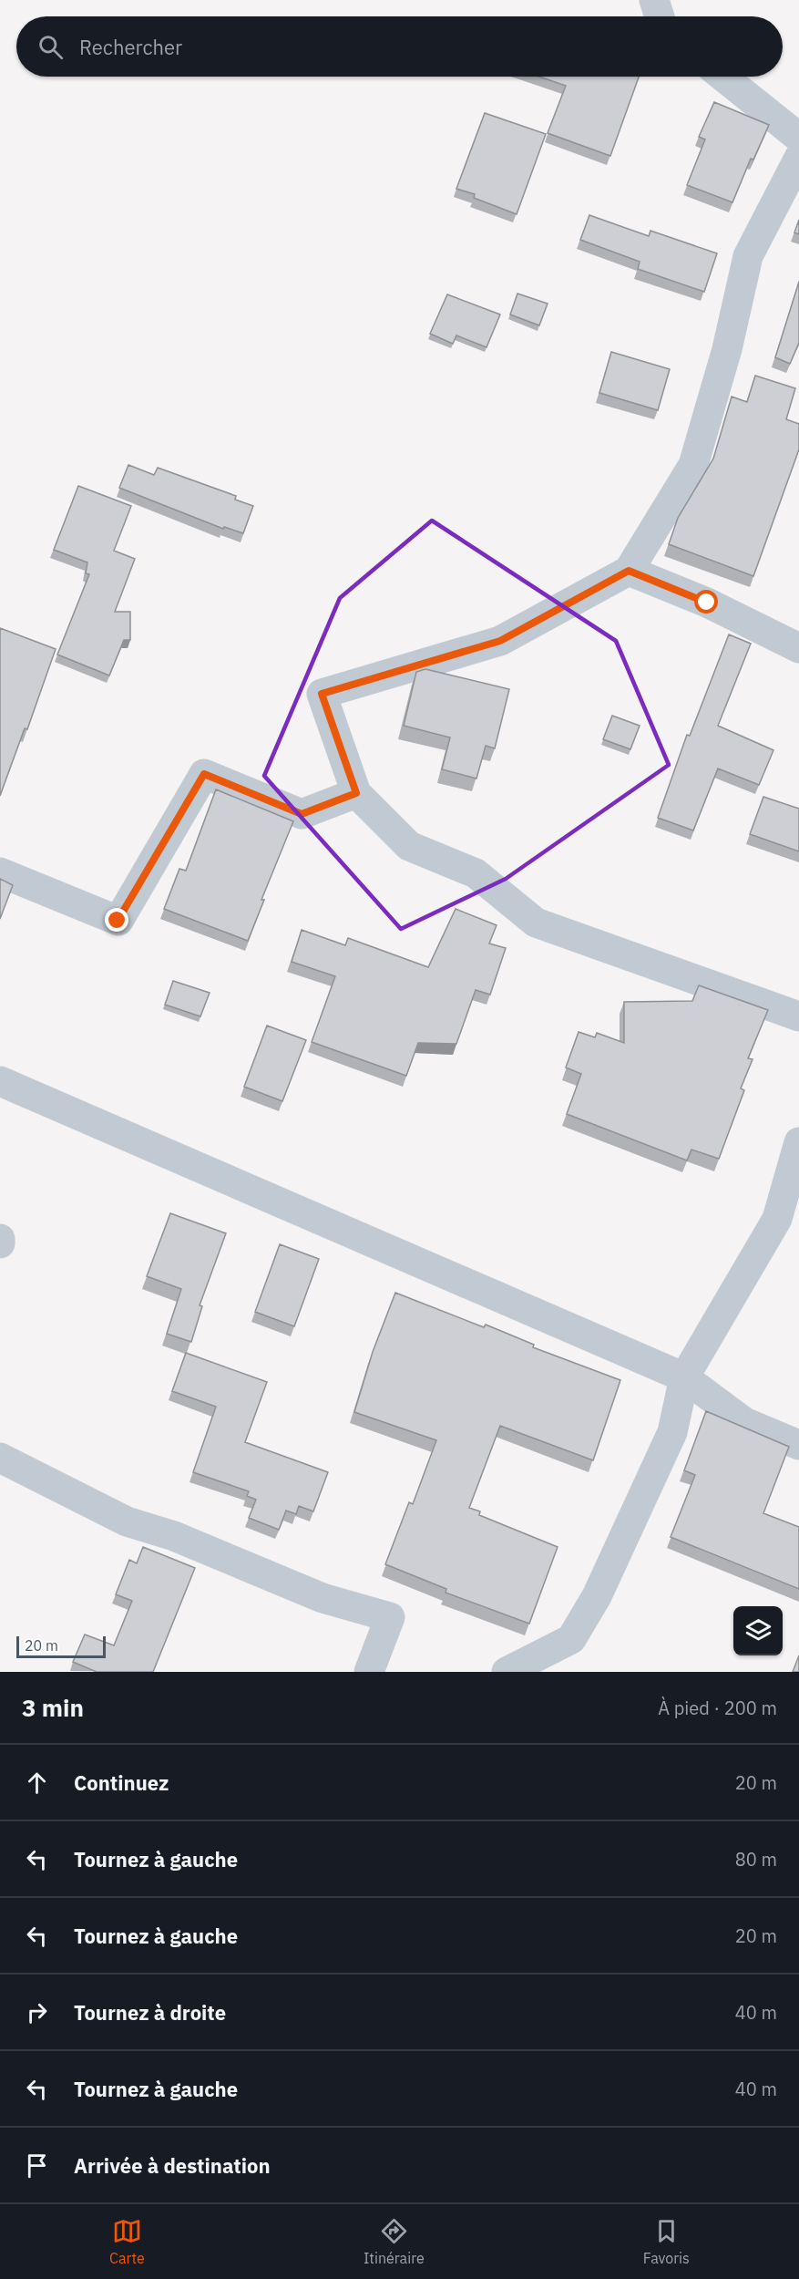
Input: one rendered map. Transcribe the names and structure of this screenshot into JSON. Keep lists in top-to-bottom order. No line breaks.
{"scale_bar":"20 m","page":{"search":"Rechercher","scale":"20 m","heading":["3 min","À pied · 200 m"],"list":[["Continuez","20 m"],["Tournez à gauche","80 m"],["Tournez à gauche","20 m"],["Tournez à droite","40 m"],["Tournez à gauche","40 m"],"Arrivée à destination"],"nav":["Carte","Itinéraire","Favoris"]}}
